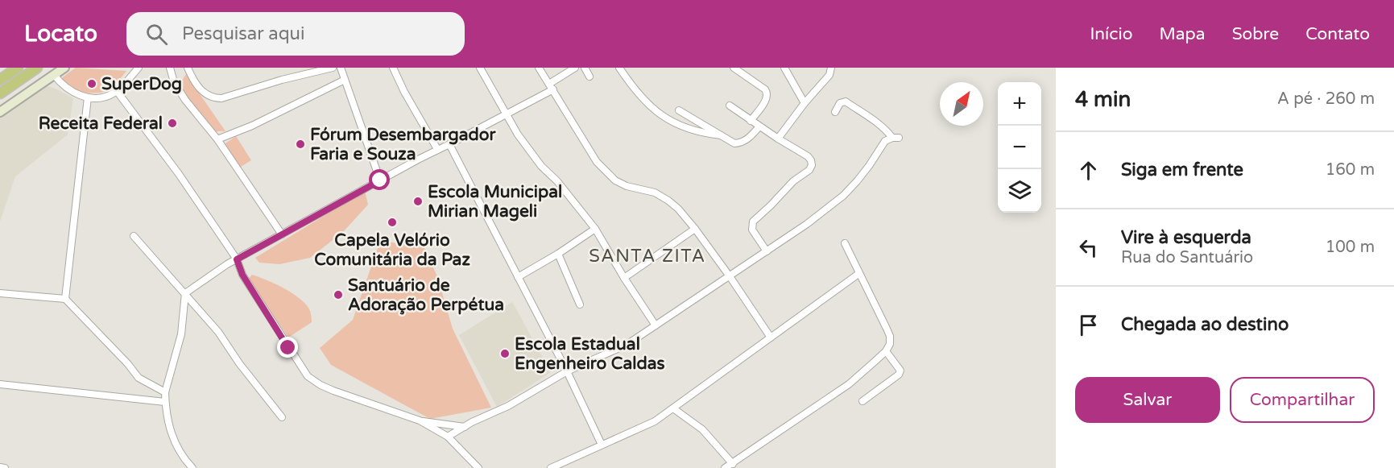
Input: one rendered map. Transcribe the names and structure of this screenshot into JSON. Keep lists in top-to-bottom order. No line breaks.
{"districts":["SANTA ZITA"],"places":["SuperDog","Receita Federal","Fórum Desembargador Faria e Souza","Escola Municipal Mirian Mageli","Capela Velório Comunitária da Paz","Santuário de Adoração Perpétua","Escola Estadual Engenheiro Caldas"],"north":"top right","page":{"header":"Locato","search":"Pesquisar aqui","nav":["Início","Mapa","Sobre","Contato"],"heading":["4 min","A pé · 260 m"],"map_buttons":["+","−"],"list":[["Siga em frente","160 m"],["Vire à esquerda","Rua do Santuário","100 m"],"Chegada ao destino"],"buttons":["Salvar","Compartilhar"]}}
